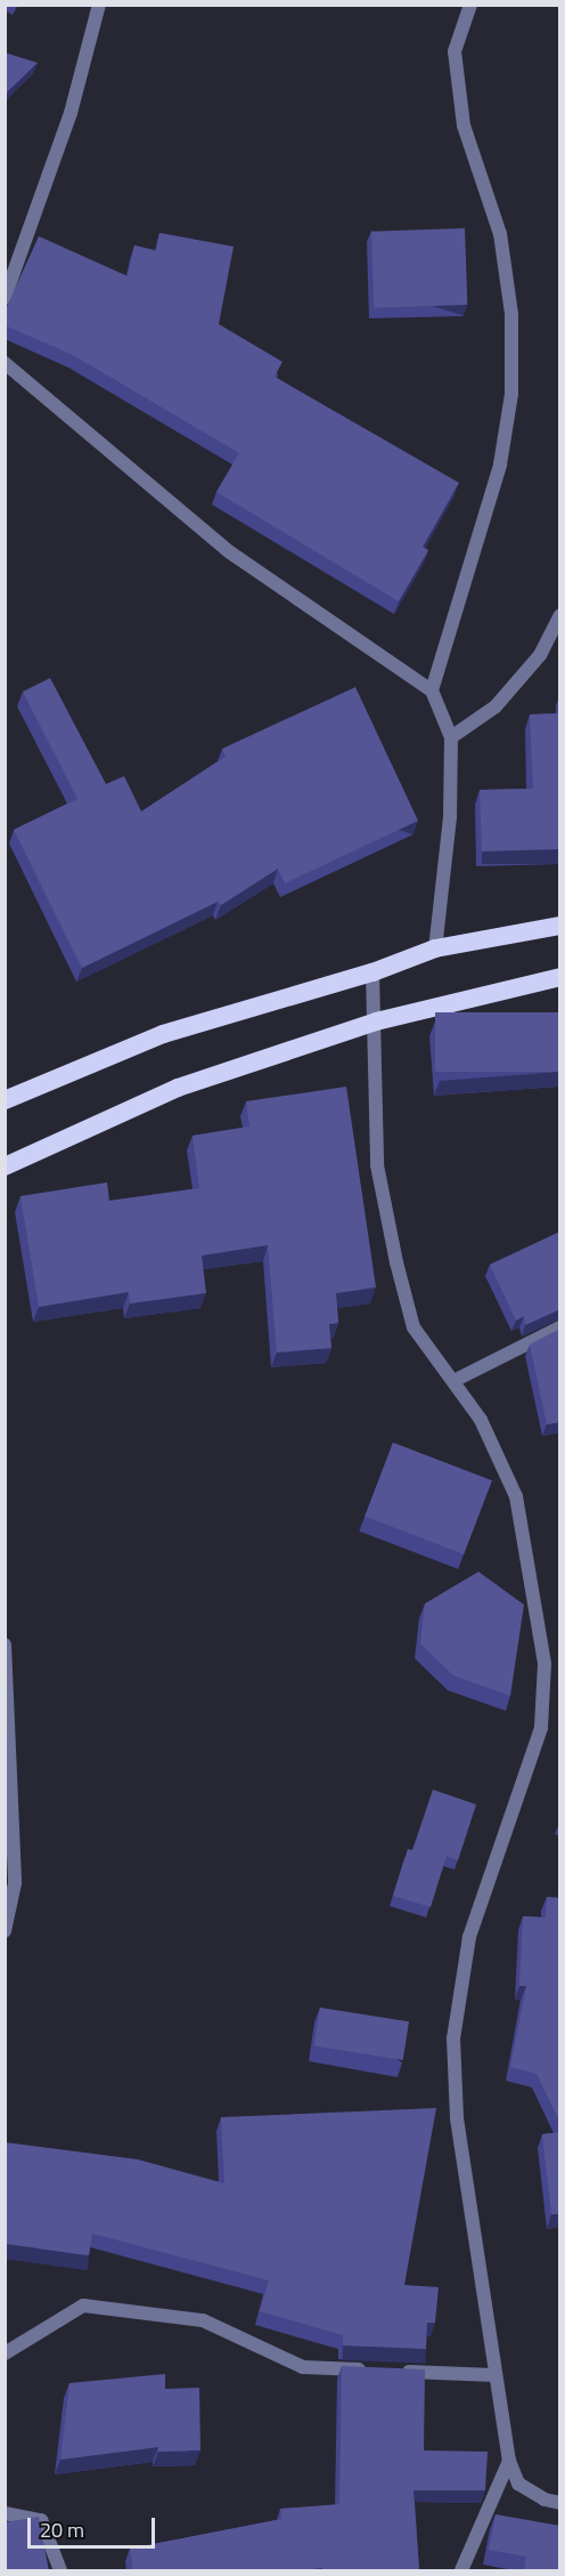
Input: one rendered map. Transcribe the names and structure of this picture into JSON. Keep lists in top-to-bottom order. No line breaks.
{"scale_bar":"20 m"}
